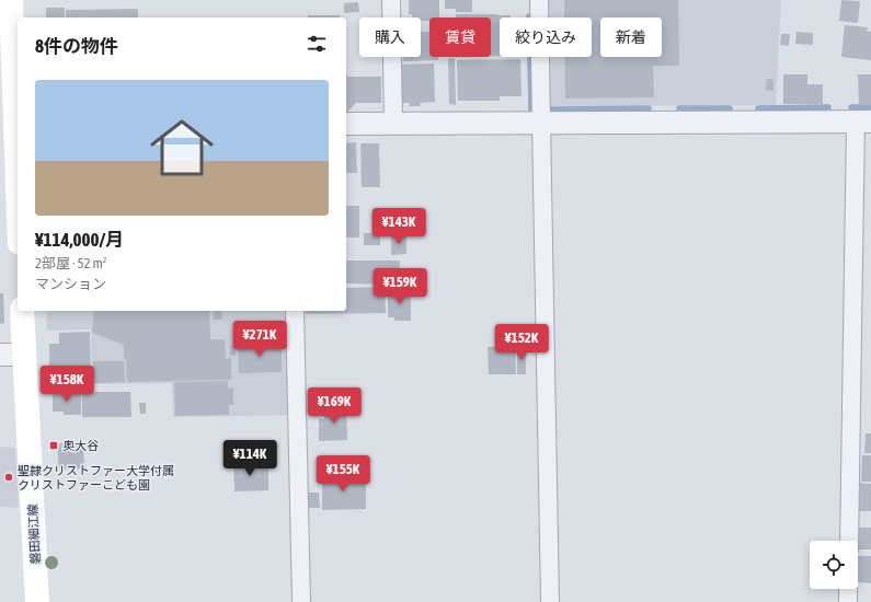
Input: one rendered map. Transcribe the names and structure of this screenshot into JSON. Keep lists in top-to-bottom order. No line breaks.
{"streets":{"main road":["磐田細江線"]},"places":{"transit":["奥大谷"],"other":["聖隷クリストファー大学付属 クリストファーこども園"]},"page":{"chip":["購入","賃貸","絞り込み","新着"],"heading":"8件の物件","list":[{"name":"¥114,000/月","note":"2部屋 · 52 m² · マンション"}],"price":["¥143K","¥159K","¥271K","¥152K","¥158K","¥169K","¥114K","¥155K"]}}
